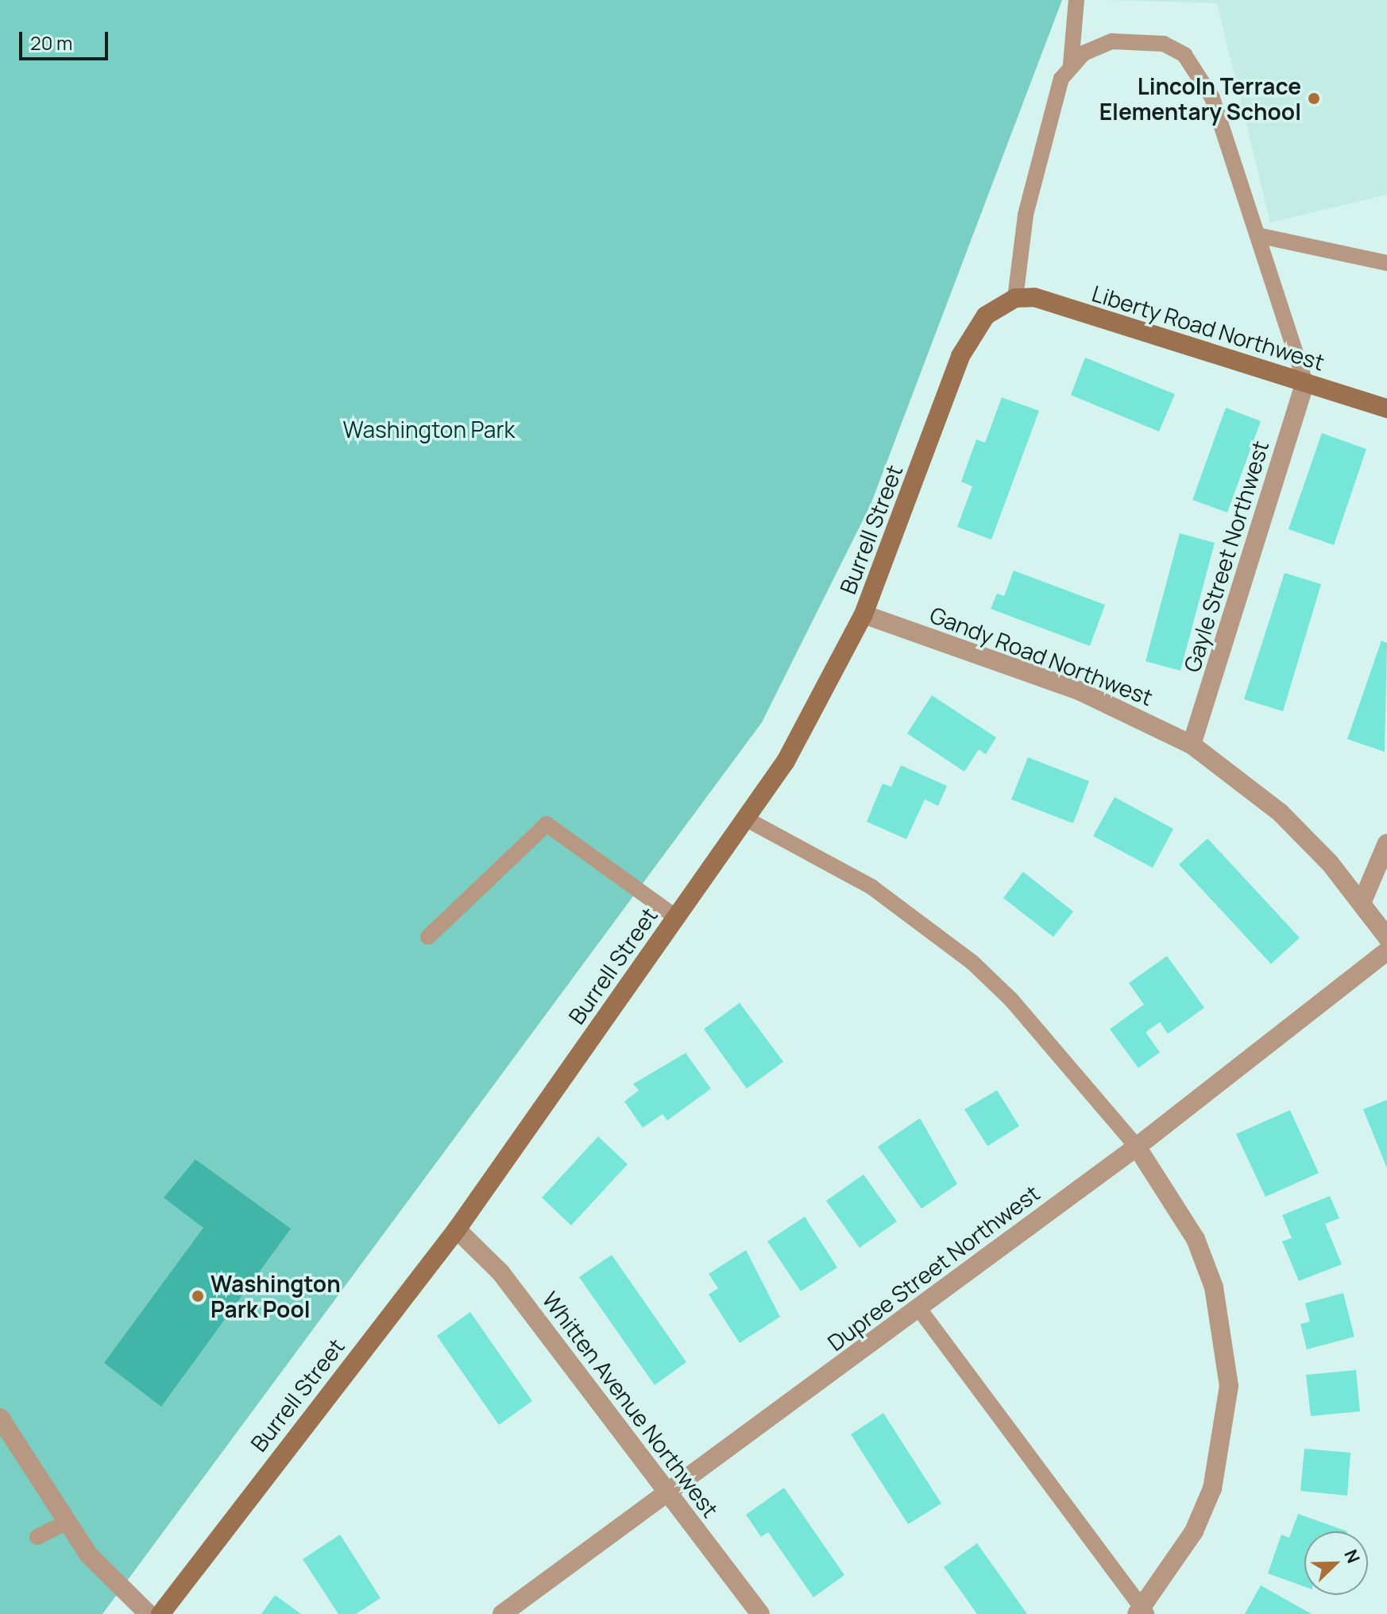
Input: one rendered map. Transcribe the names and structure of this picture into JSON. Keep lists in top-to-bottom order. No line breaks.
{"streets":{"street":["Liberty Road Northwest","Burrell Street","Gayle Street Northwest","Gandy Road Northwest","Dupree Street Northwest","Whitten Avenue Northwest"]},"crossings":[["Liberty Road Northwest","Burrell Street"],["Liberty Road Northwest","Gayle Street Northwest"],["Burrell Street","Gandy Road Northwest"],["Burrell Street","Whitten Avenue Northwest"],["Gayle Street Northwest","Gandy Road Northwest"],["Dupree Street Northwest","Whitten Avenue Northwest"]],"parks":["Washington Park"],"places":["Lincoln Terrace Elementary School","Washington Park Pool"],"scale_bar":"20 m","north":"top right"}
